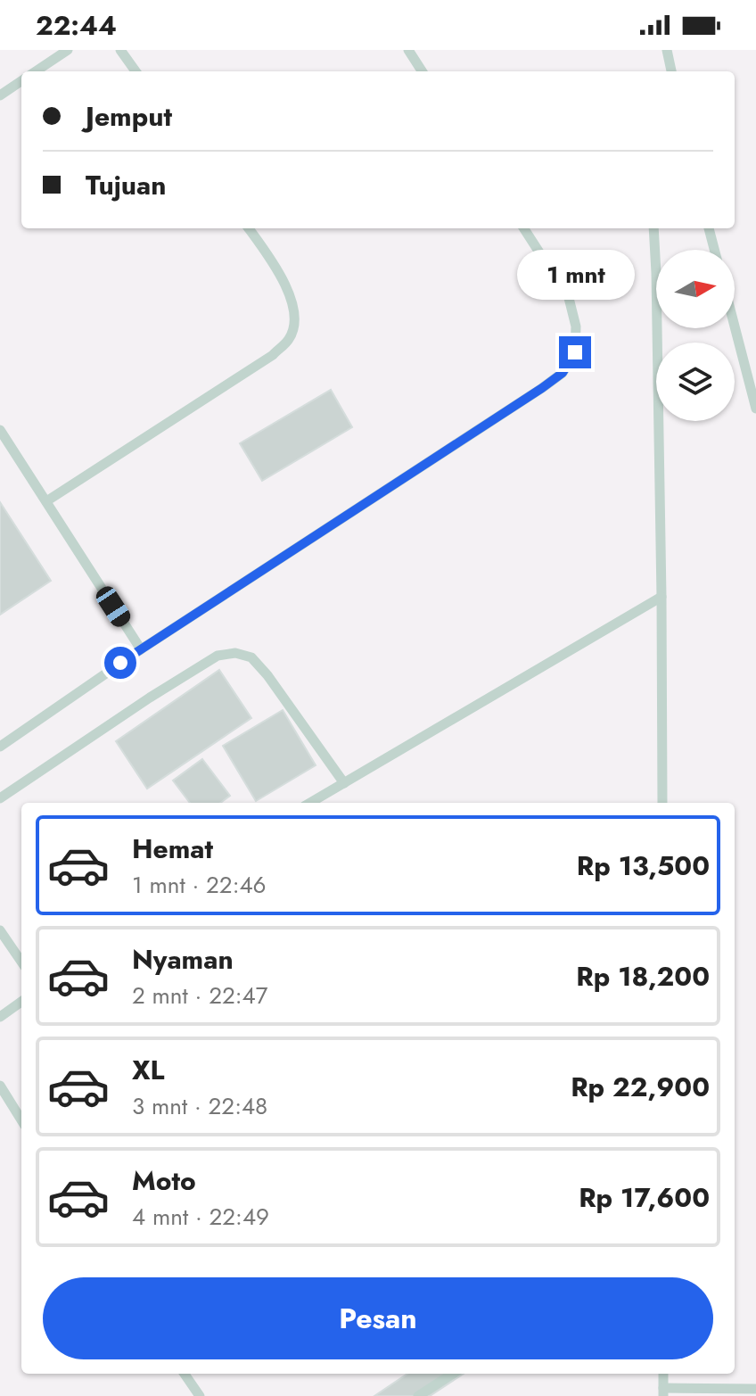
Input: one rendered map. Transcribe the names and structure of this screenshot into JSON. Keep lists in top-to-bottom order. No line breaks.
{"north":"right","page":{"status":"22:44","banner":["Jemput","Tujuan"],"bubble":"1 mnt","list":[{"name":"Hemat","note":"1 mnt · 22:46","value":"Rp 13,500"},{"name":"Nyaman","note":"2 mnt · 22:47","value":"Rp 18,200"},{"name":"XL","note":"3 mnt · 22:48","value":"Rp 22,900"},{"name":"Moto","note":"4 mnt · 22:49","value":"Rp 17,600"}],"buttons":"Pesan"}}
